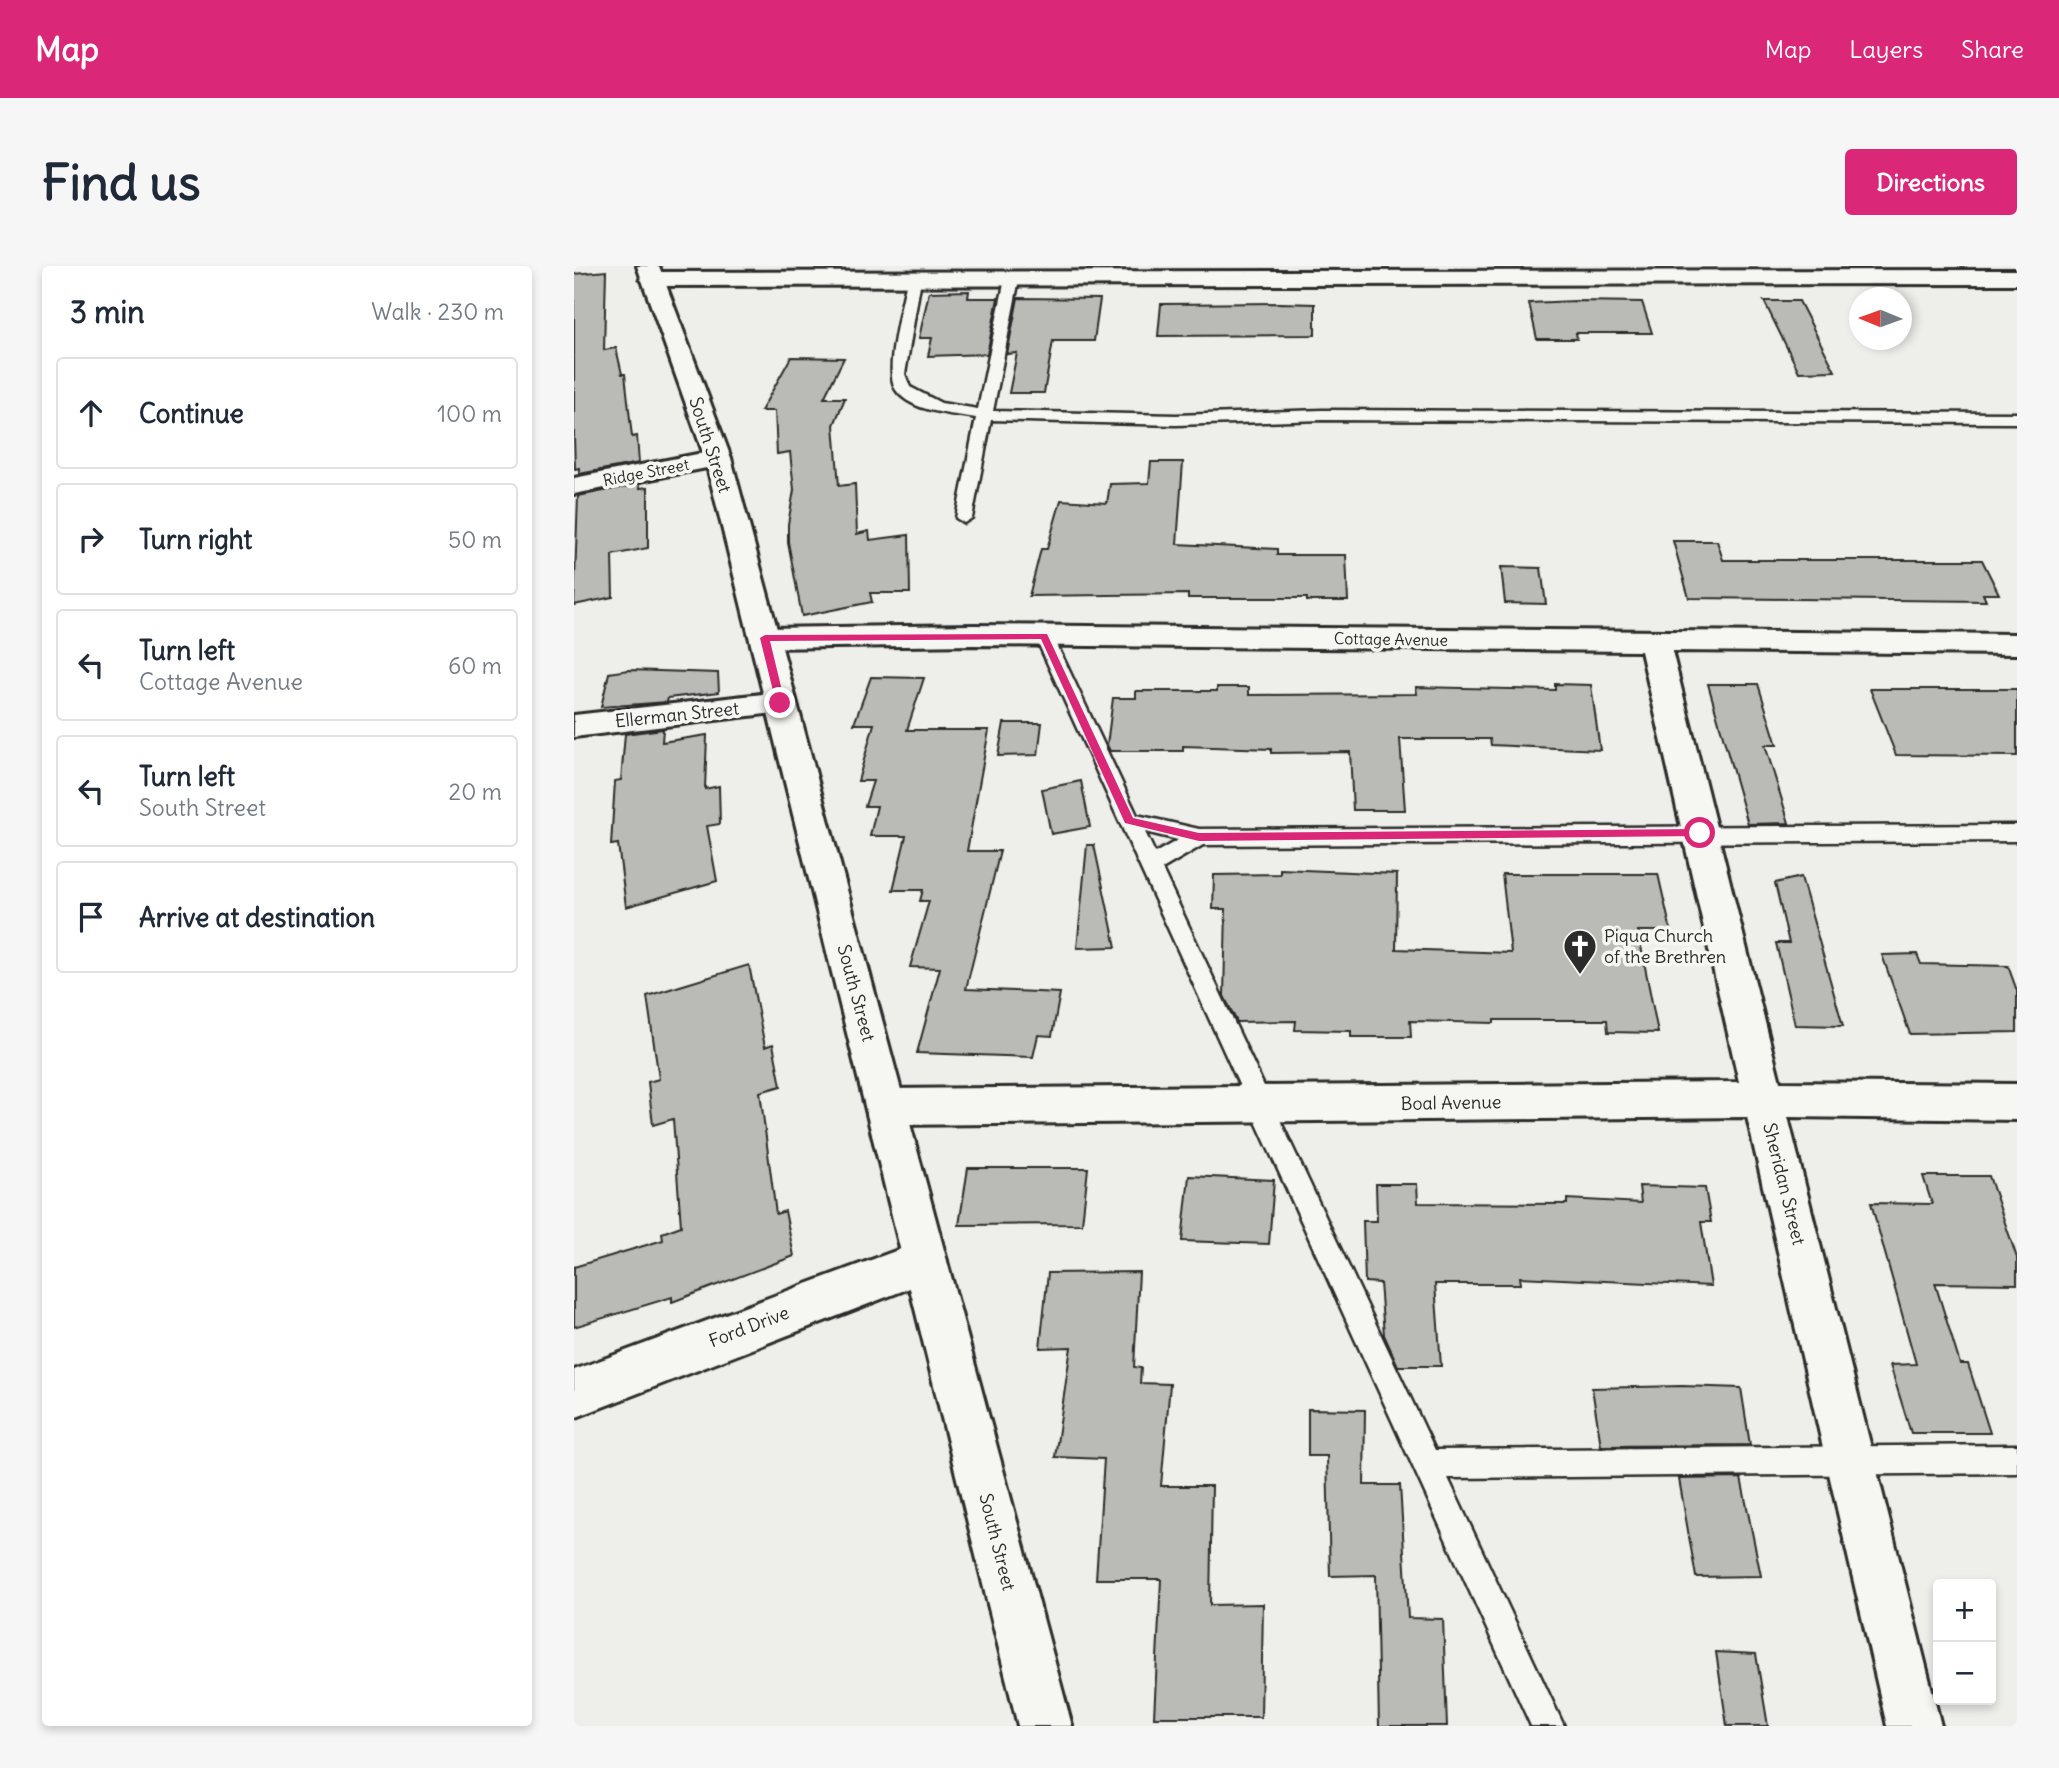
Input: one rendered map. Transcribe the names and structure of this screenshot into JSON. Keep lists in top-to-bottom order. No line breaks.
{"streets":{"street":["South Street","Ridge Street","Cottage Avenue","Ellerman Street","Boal Avenue","Sheridan Street","Ford Drive"]},"crossings":[["South Street","Ridge Street"],["South Street","Cottage Avenue"],["South Street","Ellerman Street"],["South Street","Boal Avenue"],["South Street","Ford Drive"],["Cottage Avenue","Sheridan Street"],["Boal Avenue","Sheridan Street"]],"places":{"church":["Piqua Church of the Brethren"]},"north":"left","page":{"header":"Map","nav":["Map","Layers","Share"],"buttons":"Directions","title":"Find us","heading":["3 min","Walk · 230 m"],"list":[["Continue","100 m"],["Turn right","50 m"],["Turn left","Cottage Avenue","60 m"],["Turn left","South Street","20 m"],"Arrive at destination"],"map_buttons":["+","−"]}}
